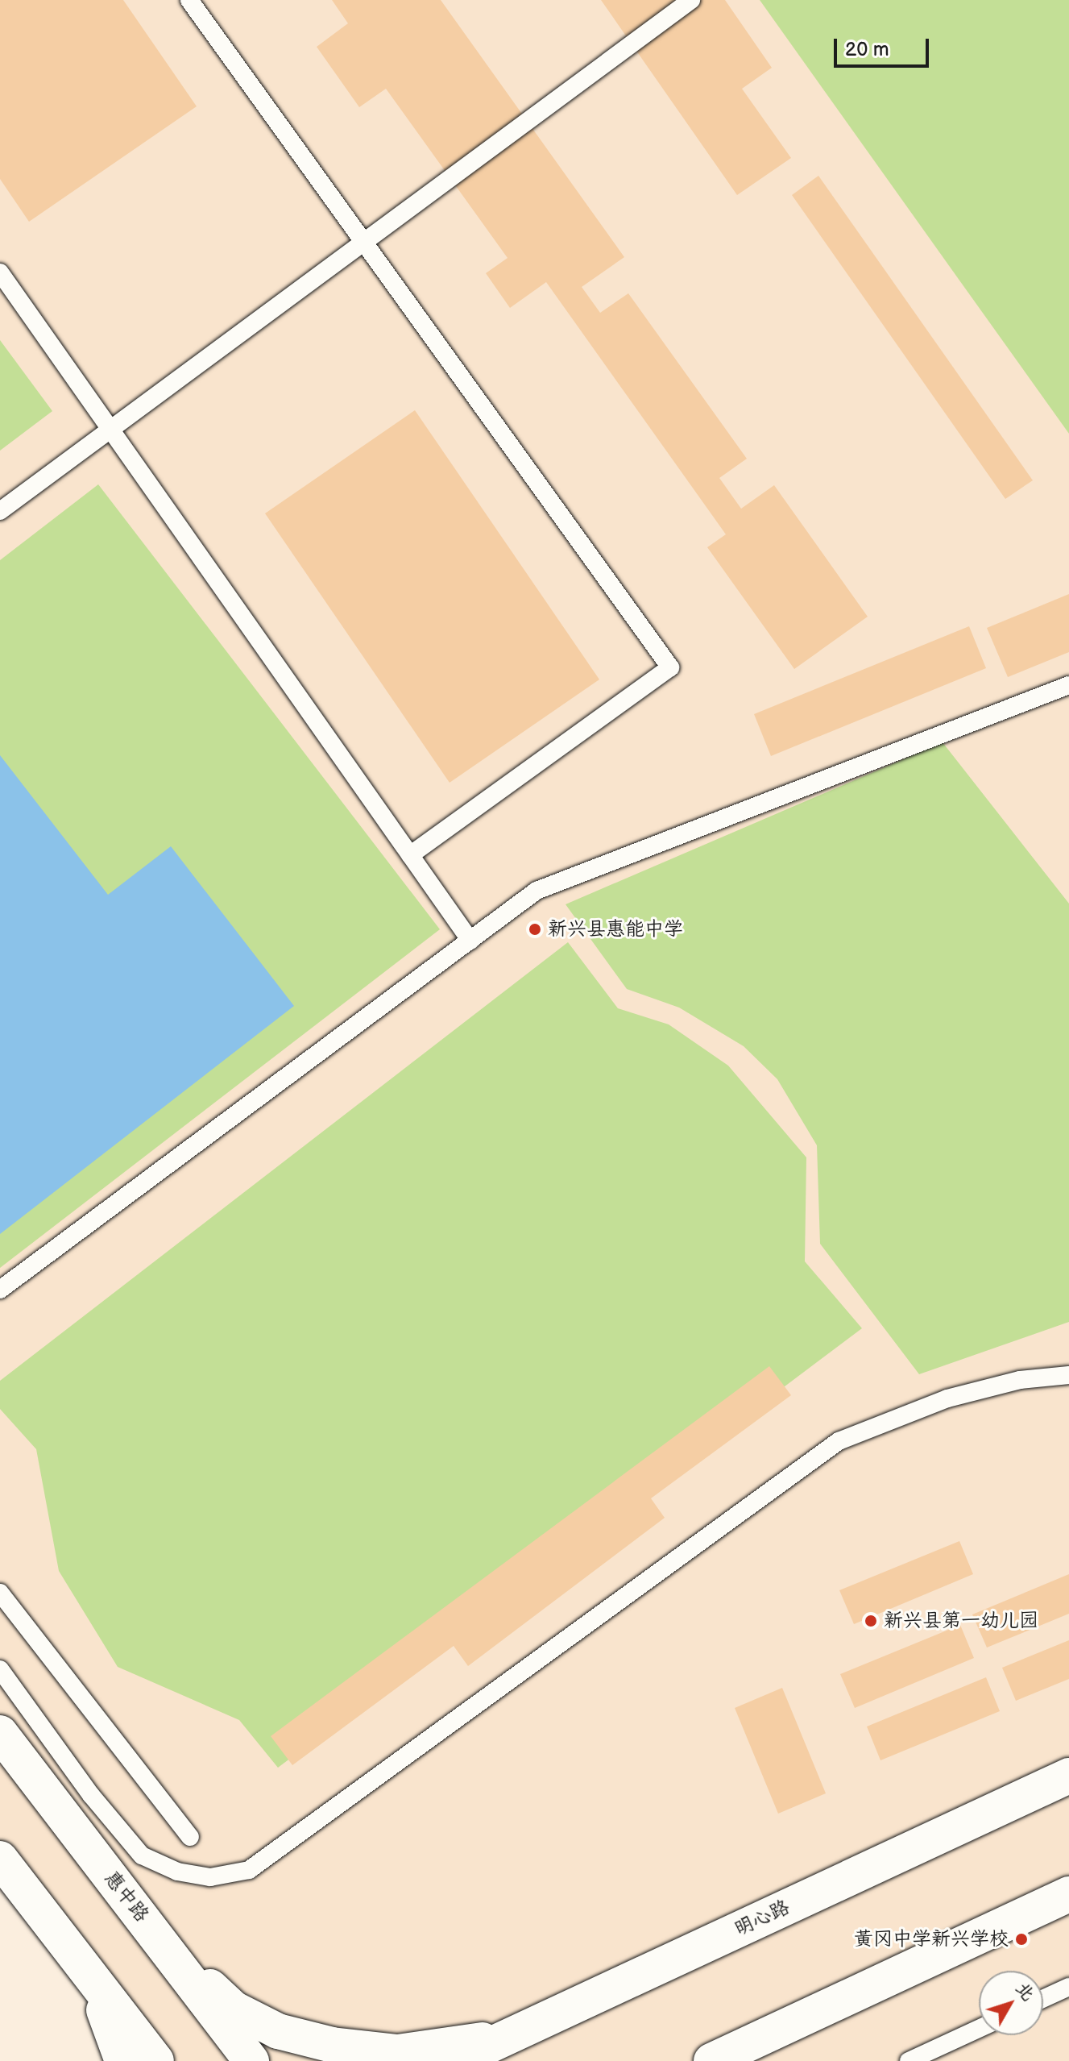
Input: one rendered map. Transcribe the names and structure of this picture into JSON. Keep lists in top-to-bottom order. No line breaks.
{"streets":{"street":["惠中路","明心路"]},"places":["新兴县惠能中学","新兴县第一幼儿园","黄冈中学新兴学校"],"scale_bar":"20 m","north":"top right"}
